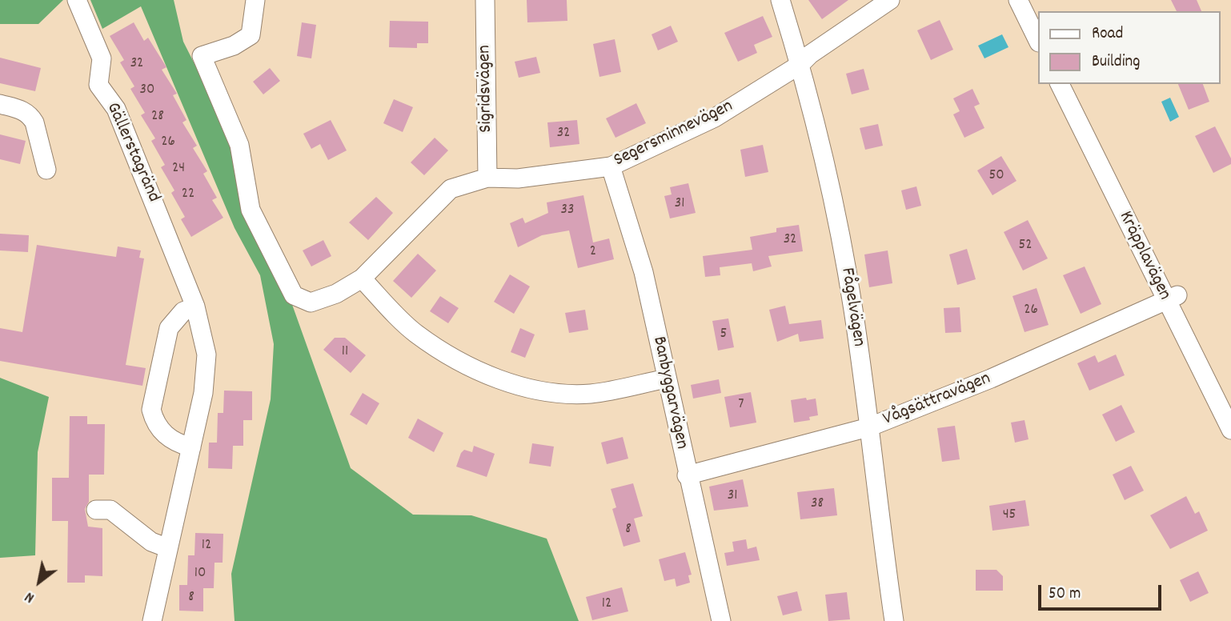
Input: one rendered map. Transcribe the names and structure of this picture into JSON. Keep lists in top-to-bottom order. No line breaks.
{"streets":{"street":["Sigridsvägen","Segersminnevägen","Gällerstagränd","Kräpplavägen","Fågelvägen","Banbyggarvägen","Vågsättravägen"]},"crossings":[["Sigridsvägen","Segersminnevägen"],["Segersminnevägen","Fågelvägen"],["Segersminnevägen","Banbyggarvägen"],["Kräpplavägen","Vågsättravägen"],["Fågelvägen","Vågsättravägen"],["Banbyggarvägen","Vågsättravägen"]],"house_numbers":["32","30","28","32","26","24","50","22","31","33","32","52","2","26","5","11","7","31","38","45","8","12","10","8","12"],"legend":["Road","Building"],"scale_bar":"50 m","north":"bottom left"}
